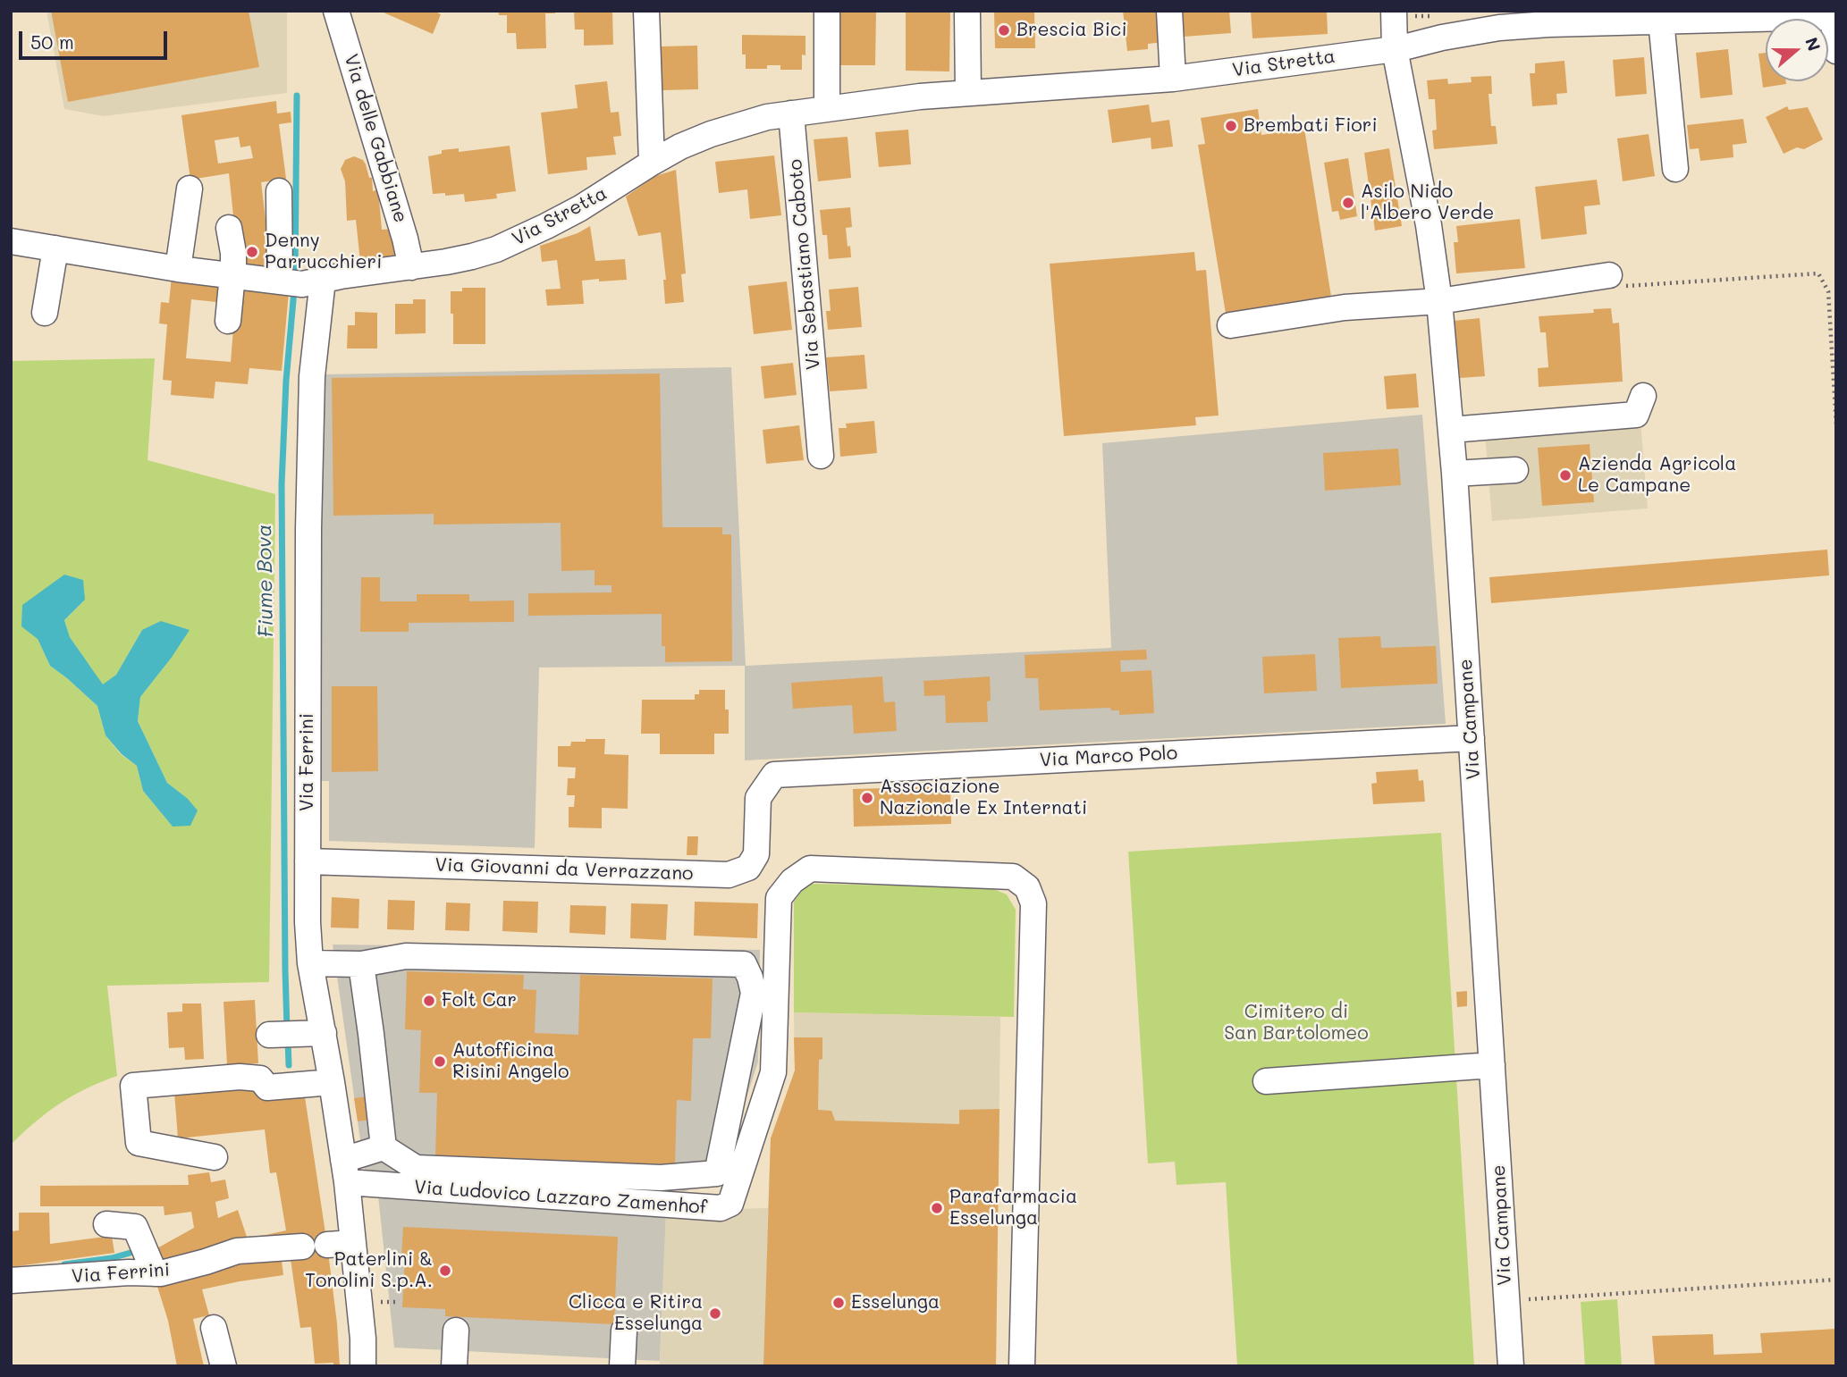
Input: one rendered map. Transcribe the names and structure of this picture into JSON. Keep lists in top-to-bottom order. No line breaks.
{"streets":{"street":["Via Stretta","Via delle Gabbiane","Via Sebastiano Caboto","Via Campane","Via Marco Polo","Via Ferrini","Via Giovanni da Verrazzano","Via Ludovico Lazzaro Zamenhof"]},"crossings":[["Via Stretta","Via delle Gabbiane"],["Via Stretta","Via Sebastiano Caboto"],["Via Stretta","Via Campane"],["Via Stretta","Via Ferrini"],["Via Campane","Via Marco Polo"],["Via Marco Polo","Via Giovanni da Verrazzano"],["Via Ferrini","Via Giovanni da Verrazzano"],["Via Ferrini","Via Ludovico Lazzaro Zamenhof"]],"water":["Fiume Bova"],"parks":["Cimitero di San Bartolomeo"],"places":["Brescia Bici","Brembati Fiori","Asilo Nido l'Albero Verde","Denny Parrucchieri","Azienda Agricola Le Campane","Associazione Nazionale Ex Internati","Folt Car","Autofficina Risini Angelo","Parafarmacia Esselunga","Paterlini & Tonolini S.p.A.","Esselunga","Clicca e Ritira Esselunga"],"scale_bar":"50 m","north":"right"}
